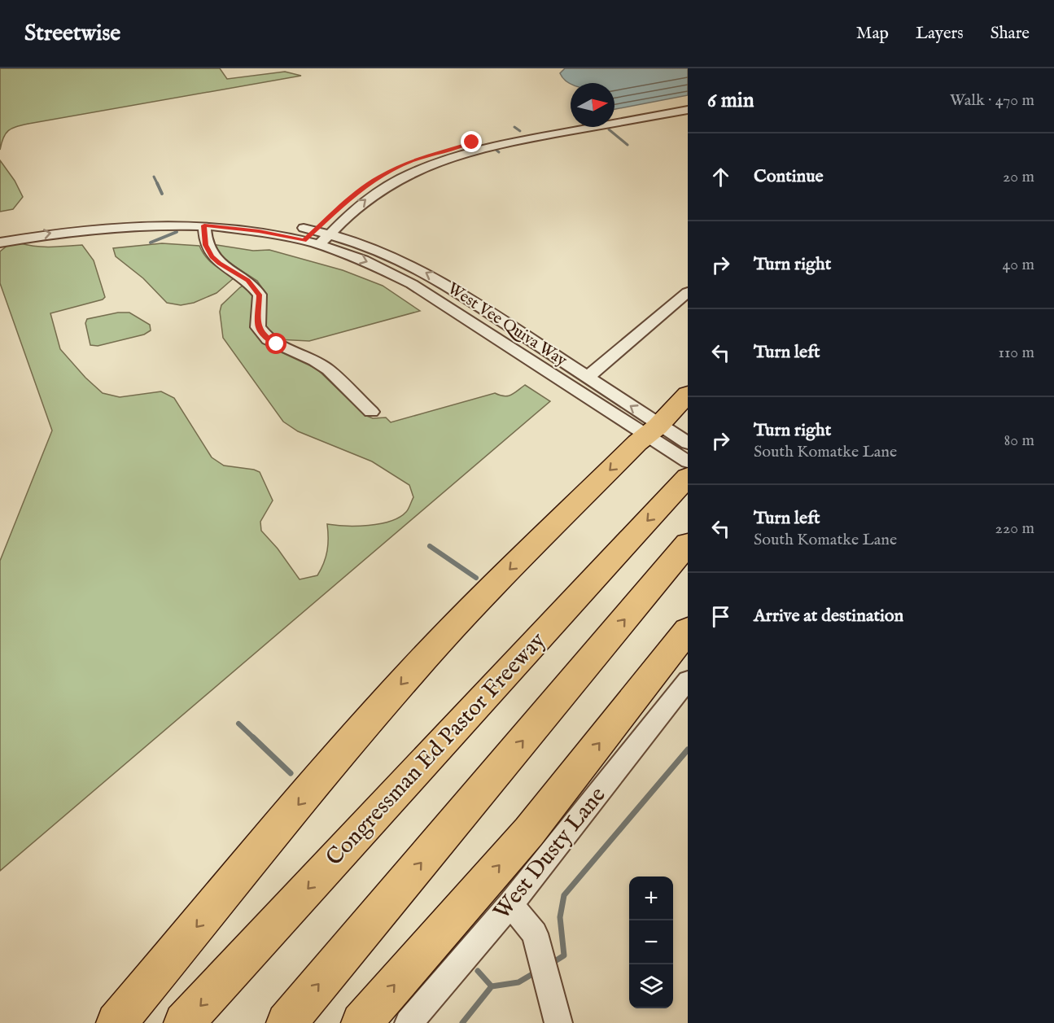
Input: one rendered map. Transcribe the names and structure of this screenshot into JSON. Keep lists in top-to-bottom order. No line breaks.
{"streets":{"highway":["Congressman Ed Pastor Freeway"],"street":["West Vee Quiva Way","West Dusty Lane"]},"crossings":[["West Vee Quiva Way","Congressman Ed Pastor Freeway"]],"north":"right","page":{"header":"Streetwise","nav":["Map","Layers","Share"],"heading":["6 min","Walk · 470 m"],"list":[["Continue","20 m"],["Turn right","40 m"],["Turn left","110 m"],["Turn right","South Komatke Lane","80 m"],["Turn left","South Komatke Lane","220 m"],"Arrive at destination"],"map_buttons":["+","−"]}}
